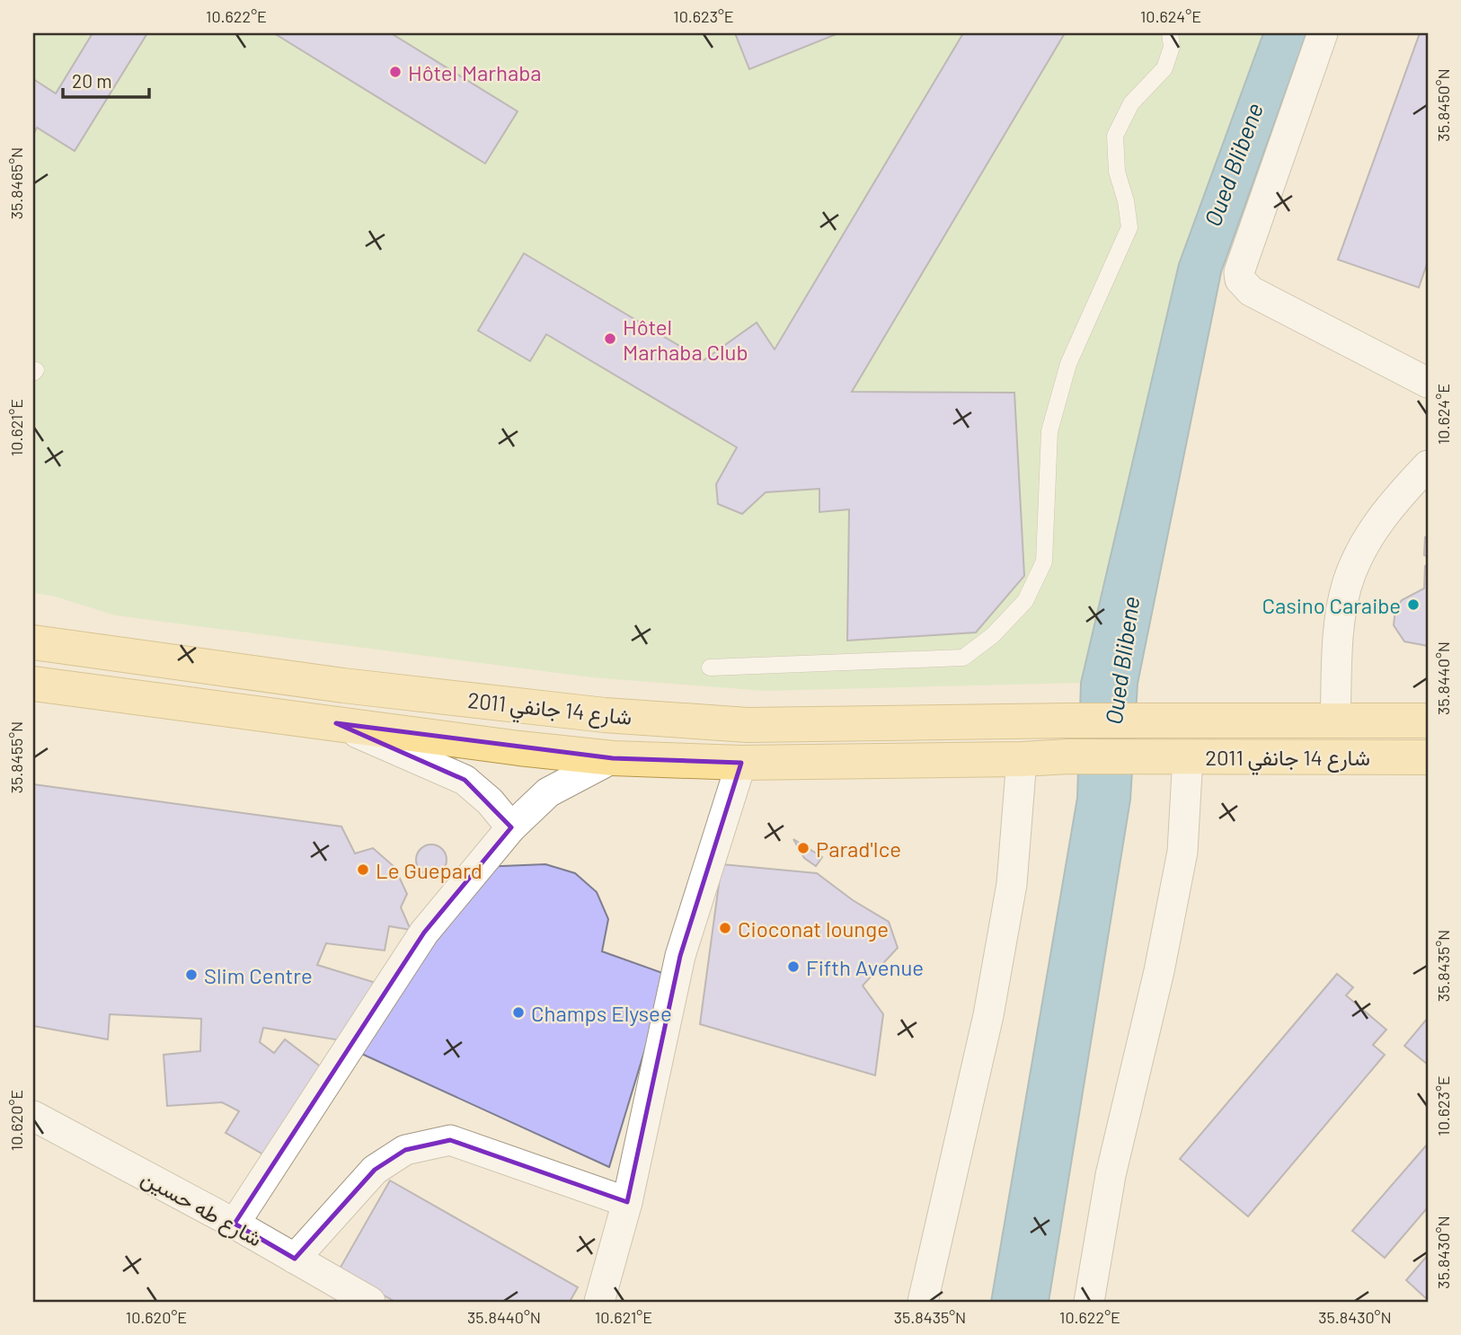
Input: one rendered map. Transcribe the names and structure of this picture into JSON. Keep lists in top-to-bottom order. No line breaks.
{"streets":{"main road":["شارع 14 جانفي 2011"],"street":["شارع طه حسين"]},"water":["Oued Blibene"],"places":["Hôtel Marhaba","Hôtel Marhaba Club","Casino Caraibe","Parad'Ice","Le Guepard","Cioconat lounge","Fifth Avenue","Slim Centre","Champs Elysee"],"scale_bar":"20 m","coordinates":["10.622°E","10.623°E","10.624°E","35.8450°N","35.8465°N","10.621°E","35.8440°N","35.8455°N","35.8435°N","10.620°E","35.8430°N"]}
